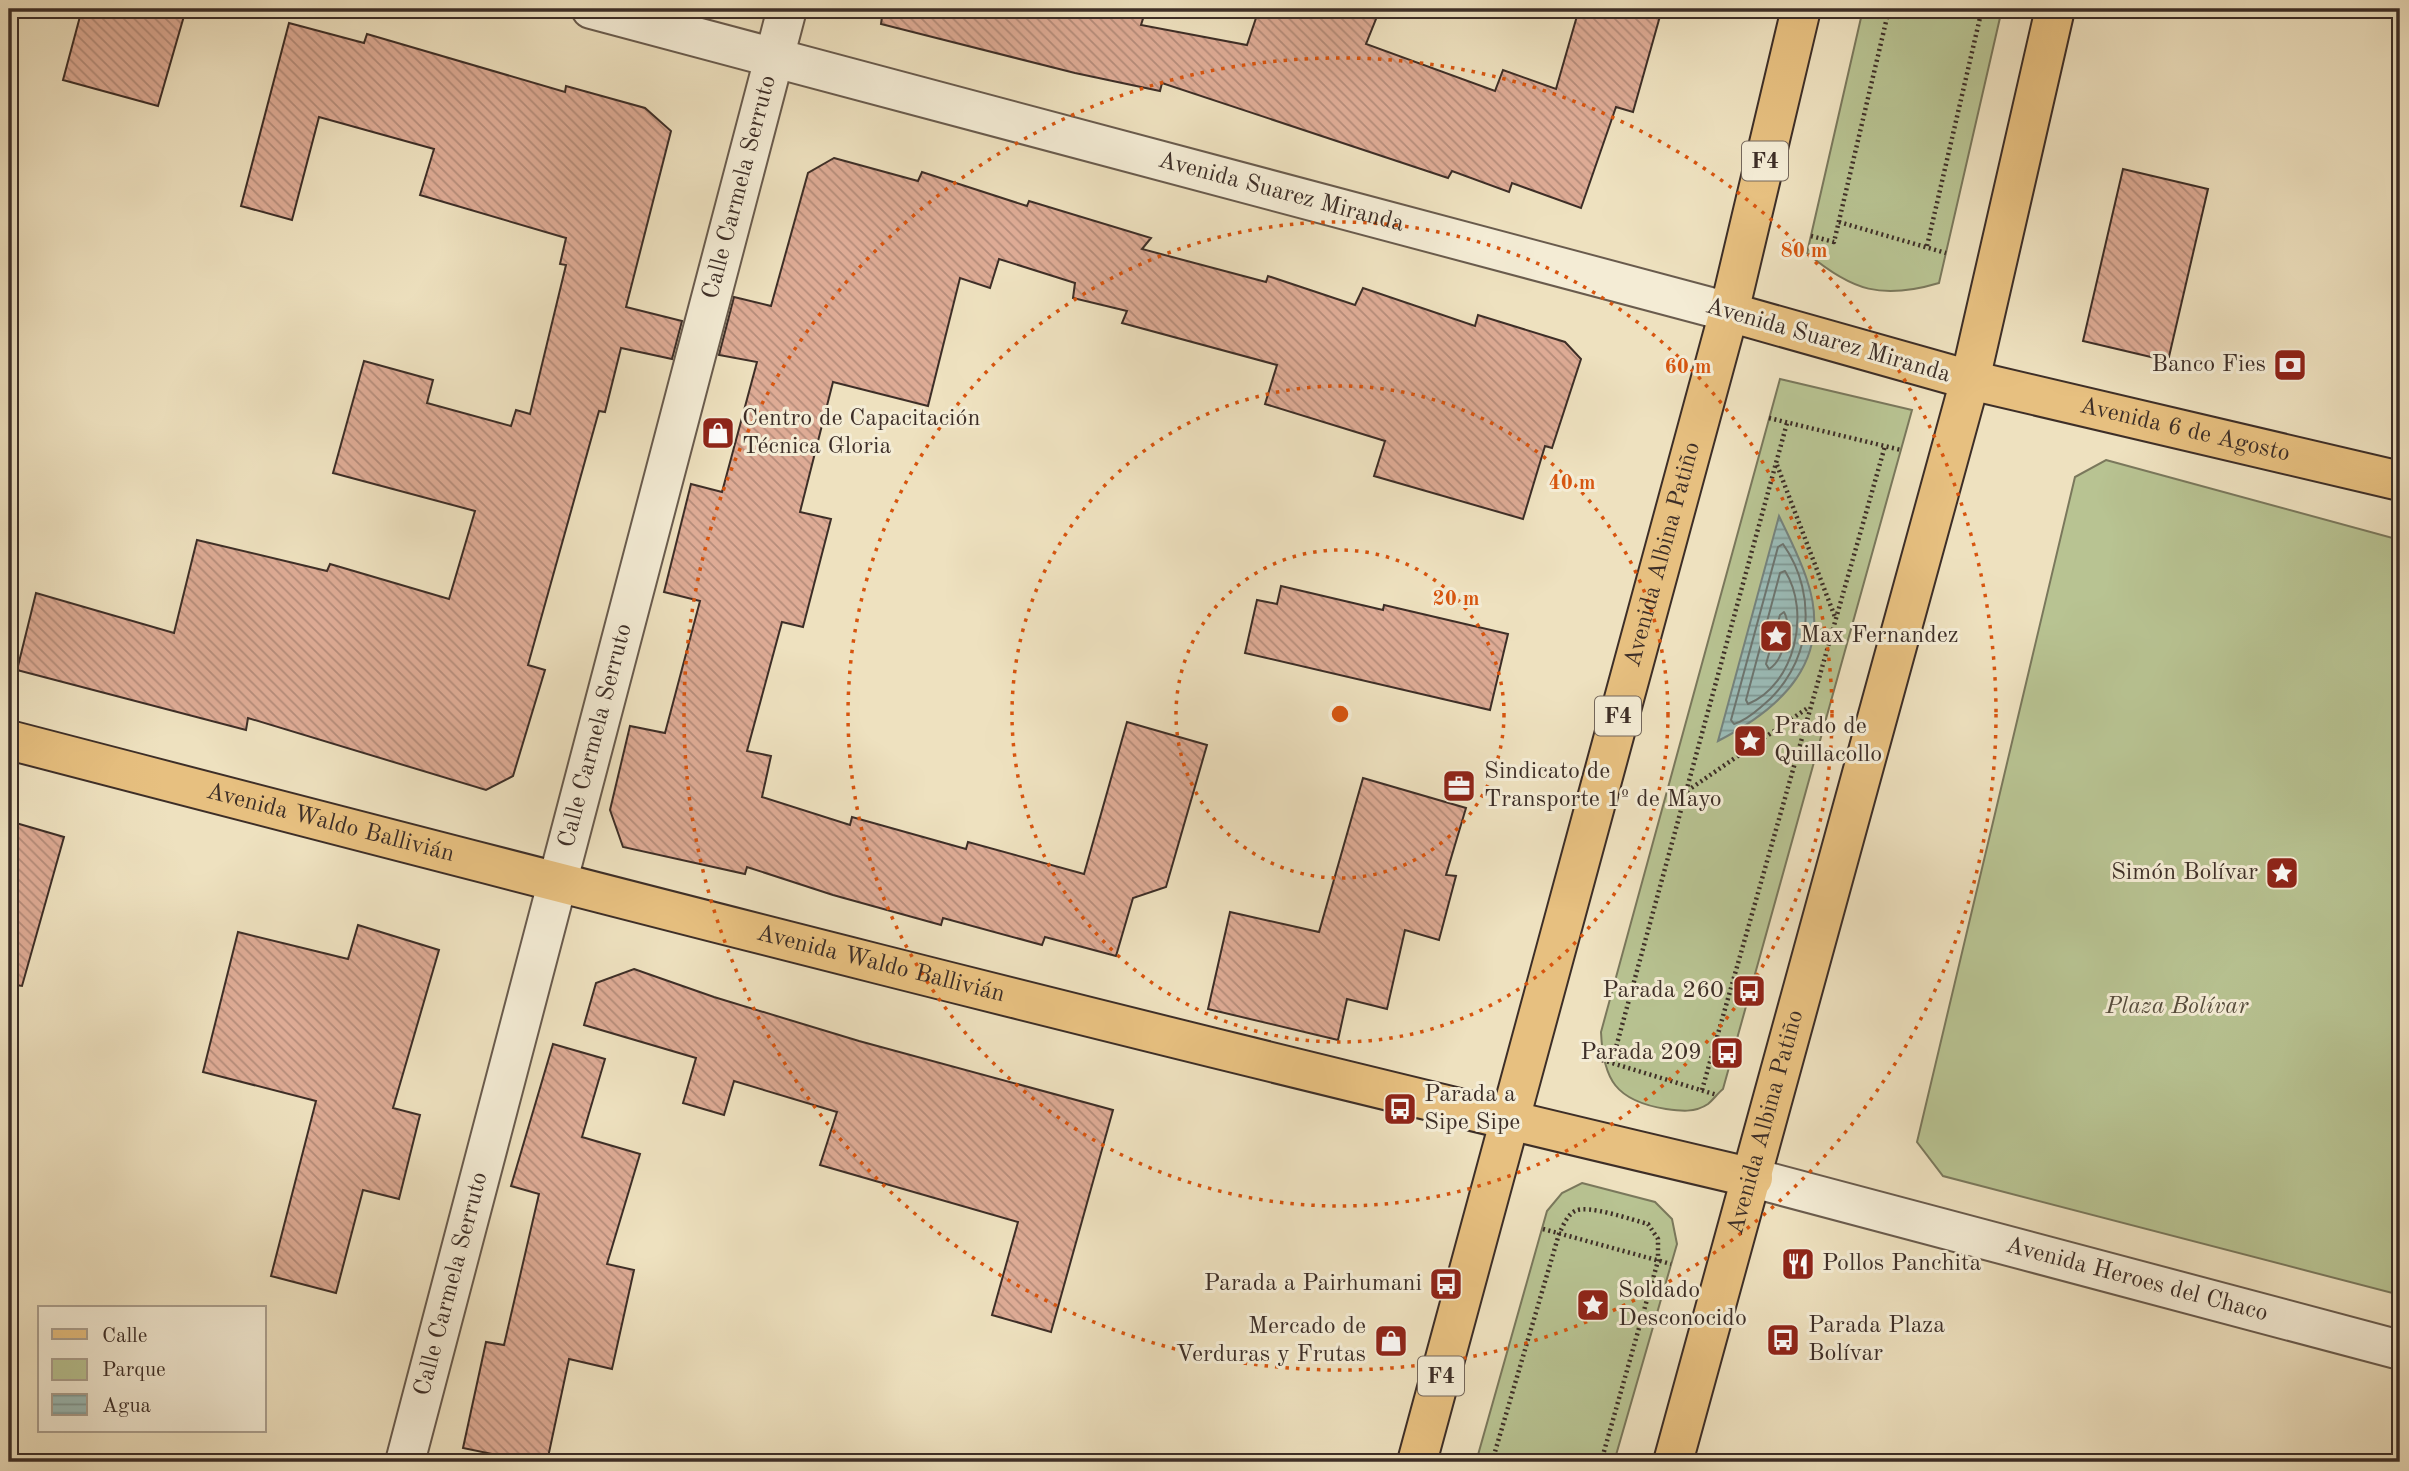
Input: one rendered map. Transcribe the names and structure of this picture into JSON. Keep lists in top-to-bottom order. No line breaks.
{"streets":{"main road":["F4","Avenida Suarez Miranda","Avenida 6 de Agosto","Avenida Albina Patiño","Avenida Waldo Ballivián"],"street":["Calle Carmela Serruto","Avenida Heroes del Chaco"]},"crossings":[["Calle Carmela Serruto","Avenida Suarez Miranda"],["Calle Carmela Serruto","Avenida Waldo Ballivián"],["Avenida Suarez Miranda","Avenida 6 de Agosto"],["Avenida Suarez Miranda","Avenida Albina Patiño"],["Avenida 6 de Agosto","Avenida Albina Patiño"],["Avenida Albina Patiño","Avenida Waldo Ballivián"],["Avenida Albina Patiño","Avenida Heroes del Chaco"],["Avenida Waldo Ballivián","Avenida Heroes del Chaco"]],"parks":["Plaza Bolívar"],"places":{"bank":["Banco Fies"],"shop":["Centro de Capacitación Técnica Gloria","Mercado de Verduras y Frutas"],"place":["Max Fernandez","Prado de Quillacollo","Simón Bolívar","Soldado Desconocido"],"office":["Sindicato de Transporte 1º de Mayo"],"bus stop":["Parada 260","Parada 209","Parada a Sipe Sipe","Parada a Pairhumani","Parada Plaza Bolívar"],"restaurant":["Pollos Panchita"]},"legend":["Calle","Parque","Agua"],"rings":["80 m","60 m","40 m","20 m"]}
